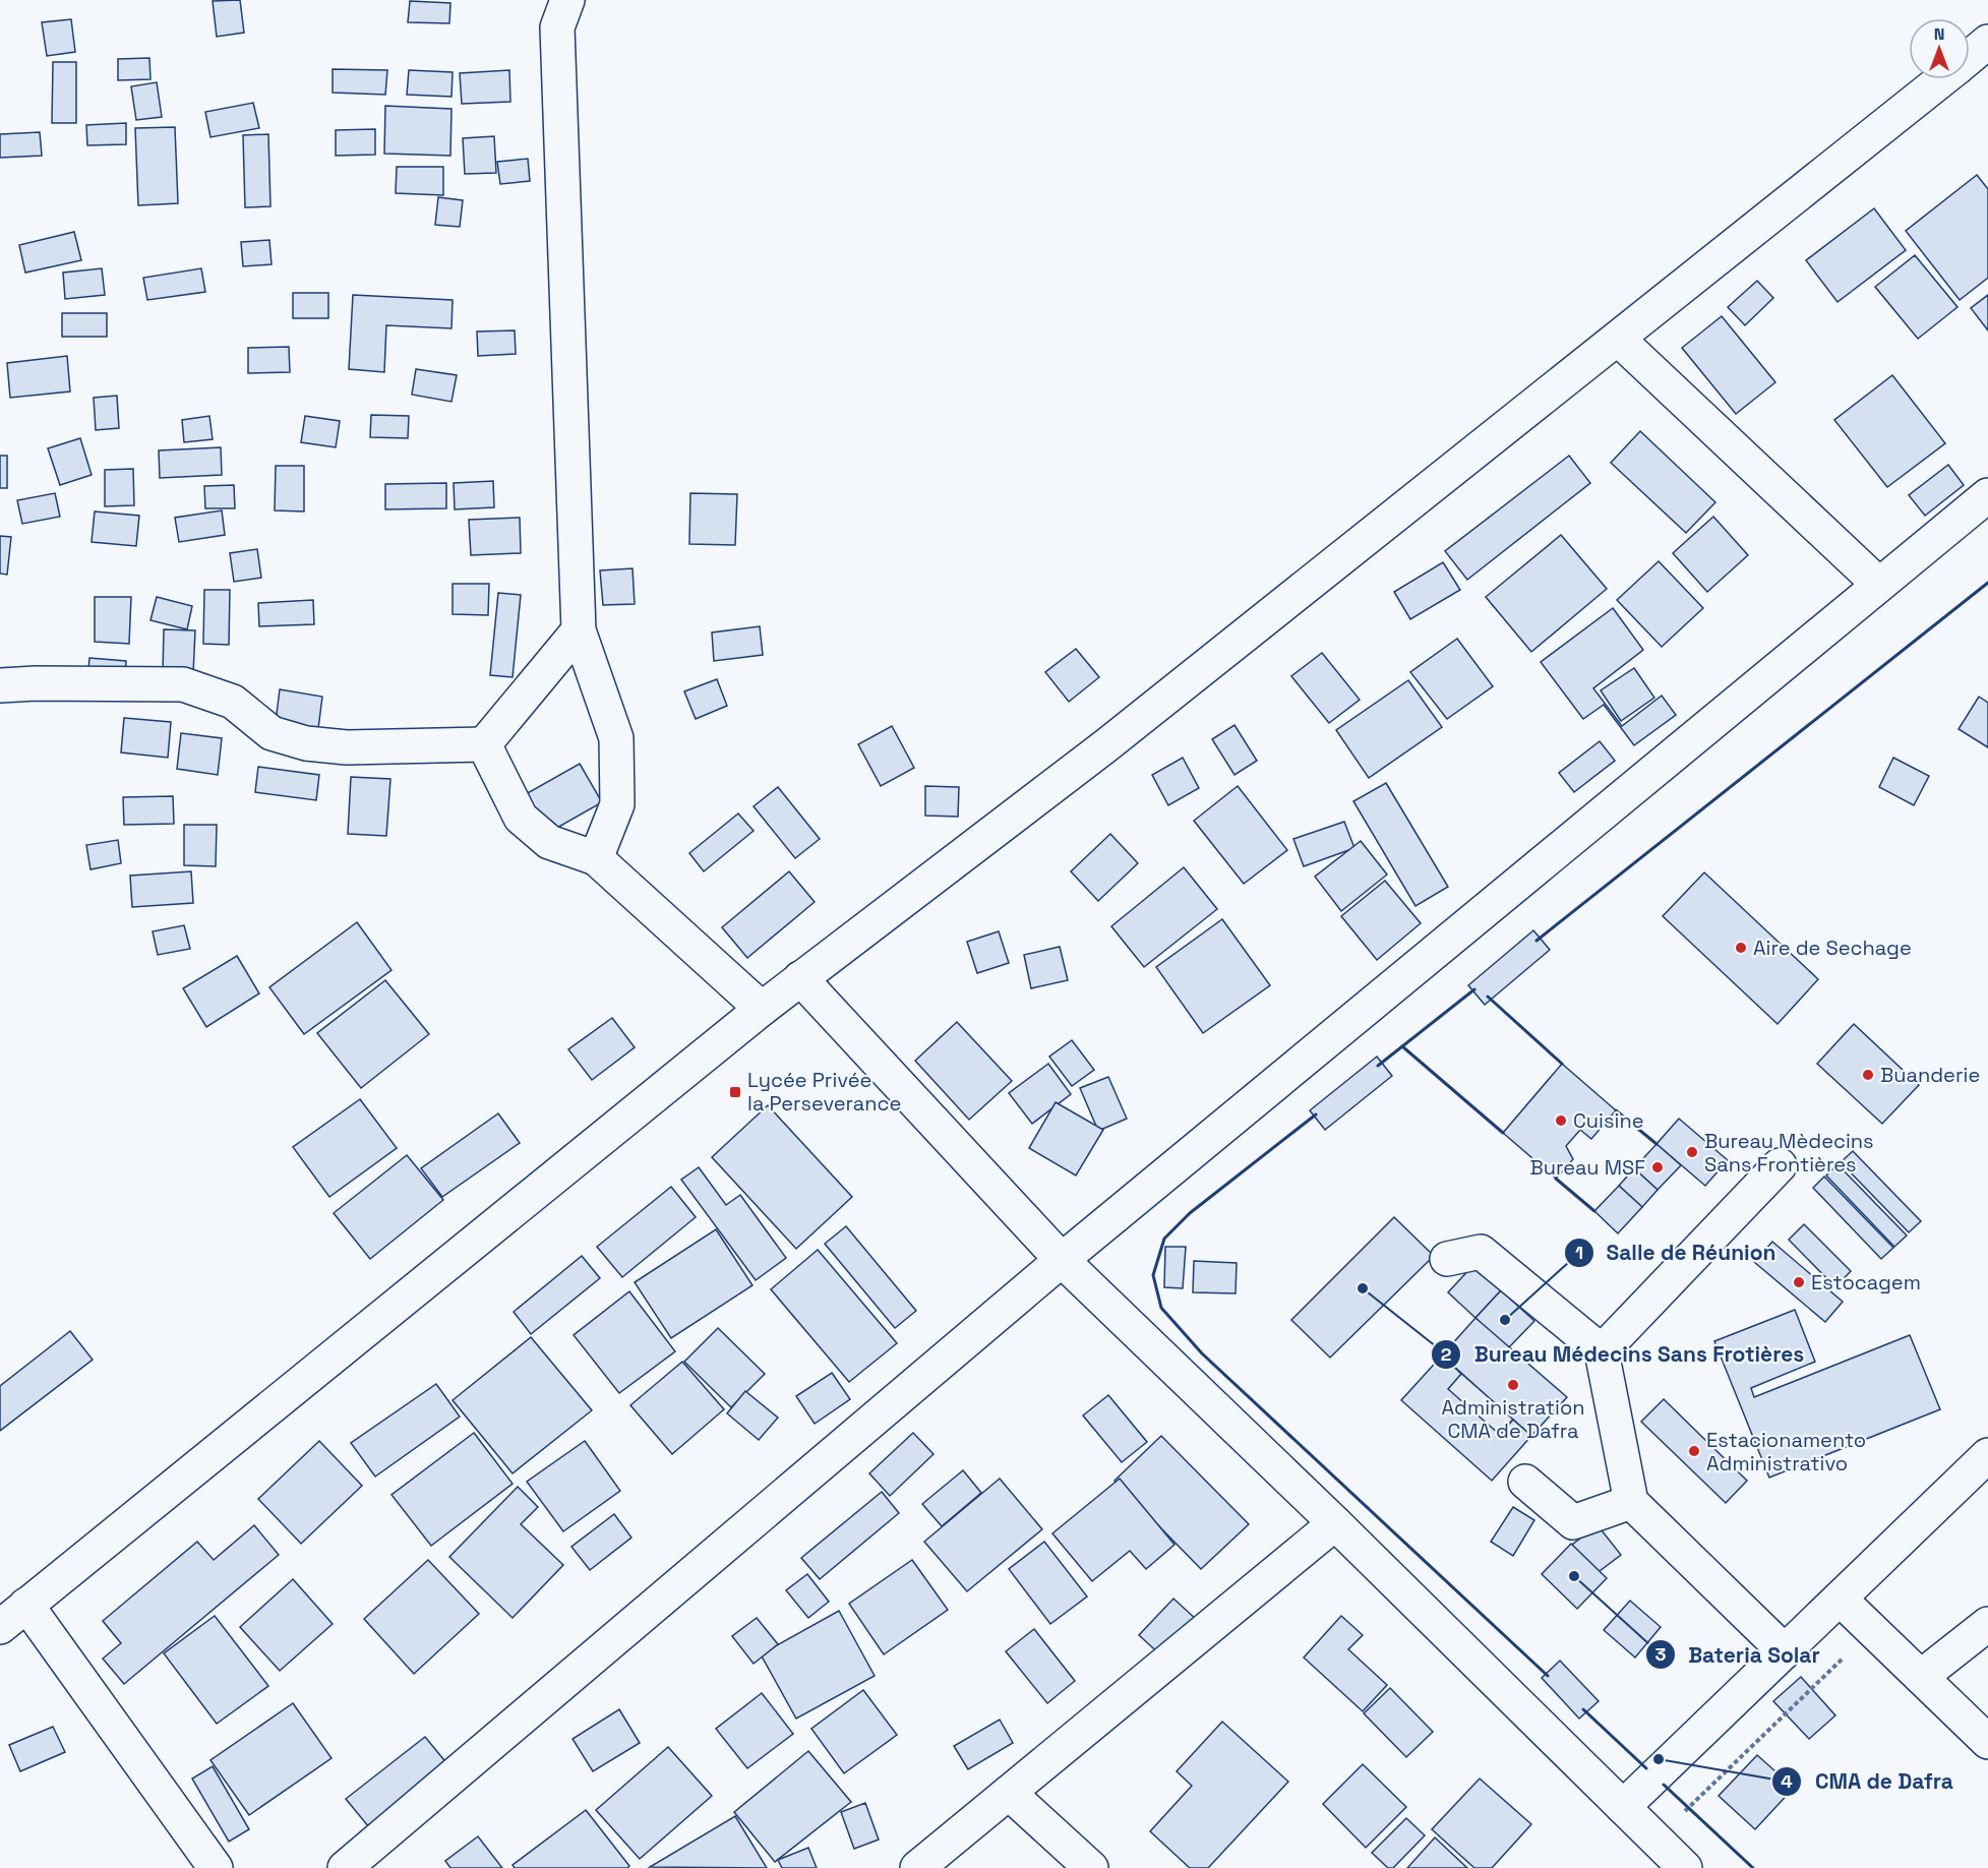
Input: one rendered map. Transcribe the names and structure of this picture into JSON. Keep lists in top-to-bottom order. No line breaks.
{"places":{"other":["Aire de Sechage","Buanderie","Cuisine","Bureau Mèdecins Sans Frontières","Bureau MSF","Estocagem","Bureau Médecins Sans Frotières","Salle de Réunion","Administration CMA de Dafra","Estacionamento Administrativo","Bateria Solar","CMA de Dafra"],"transit":["Lycée Privée la Perseverance"]},"north":"top"}
